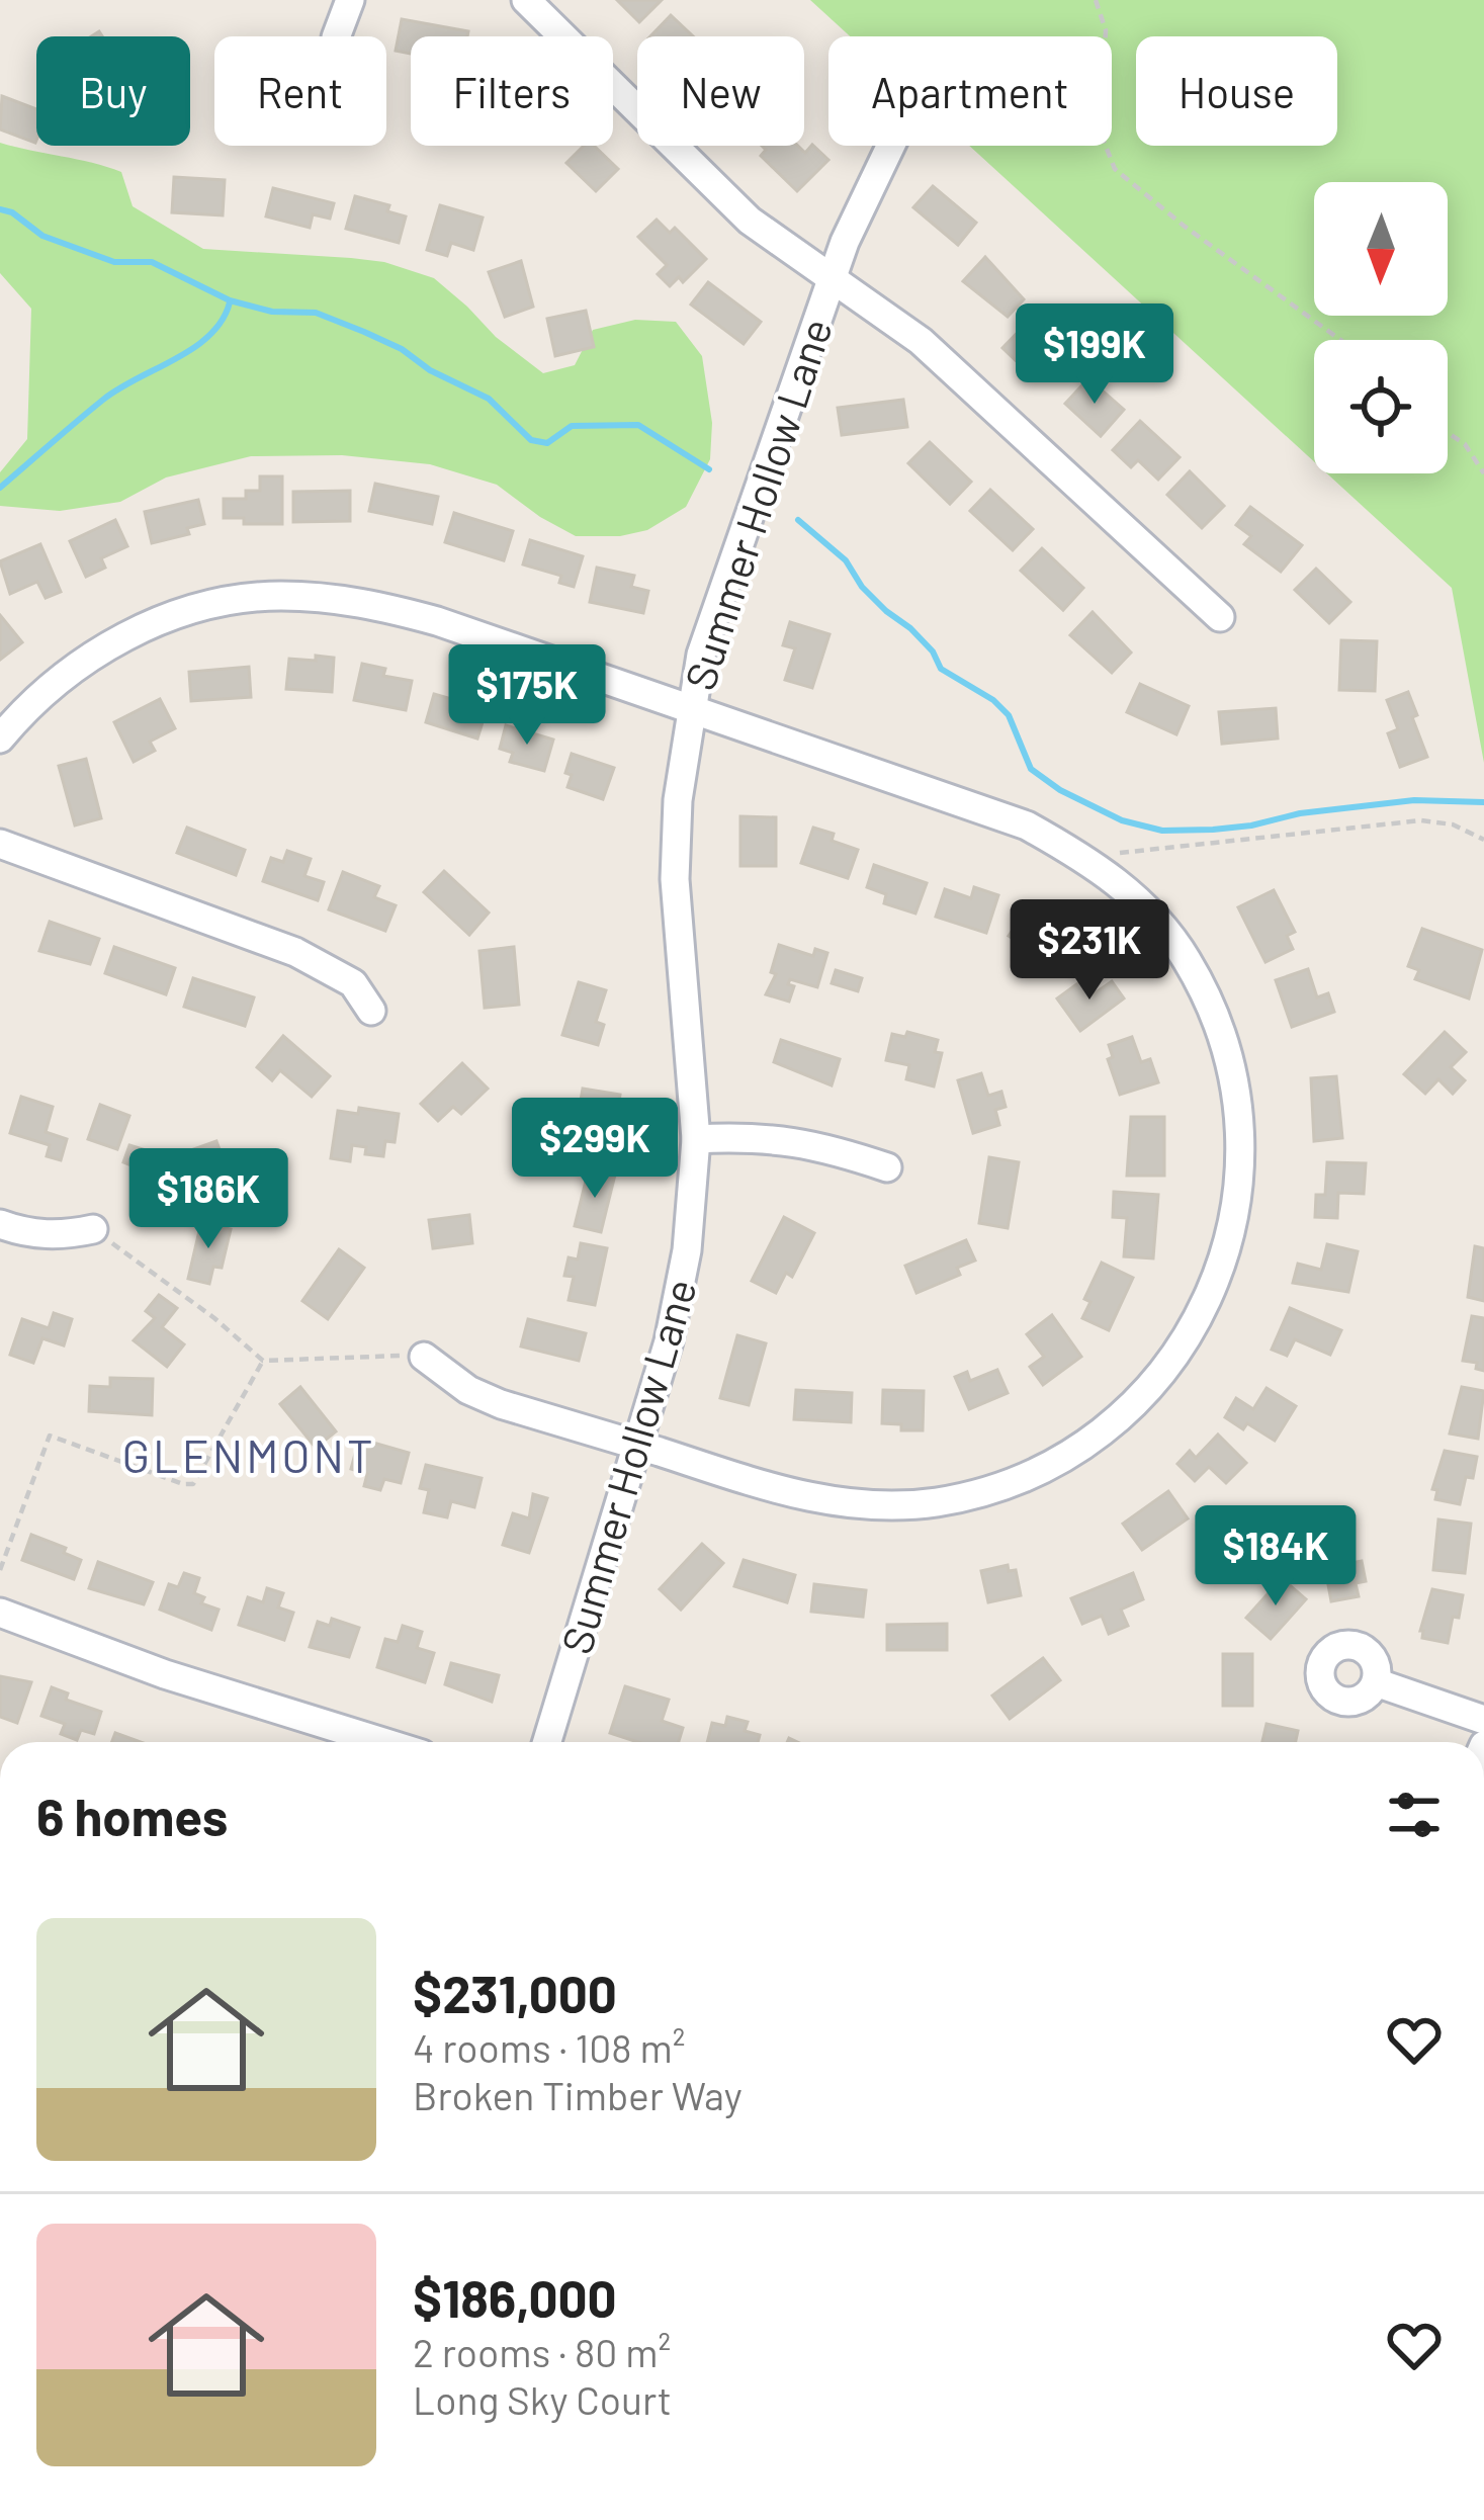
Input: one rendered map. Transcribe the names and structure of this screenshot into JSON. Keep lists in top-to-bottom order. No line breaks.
{"streets":{"street":["Summer Hollow Lane"]},"districts":["GLENMONT"],"north":"bottom","page":{"chip":["Buy","Rent","Filters","New","Apartment","House"],"price":["$199K","$175K","$231K","$299K","$186K","$184K"],"heading":"6 homes","list":[{"name":"$231,000","note":"4 rooms · 108 m² · Broken Timber Way"},{"name":"$186,000","note":"2 rooms · 80 m² · Long Sky Court"}]}}
